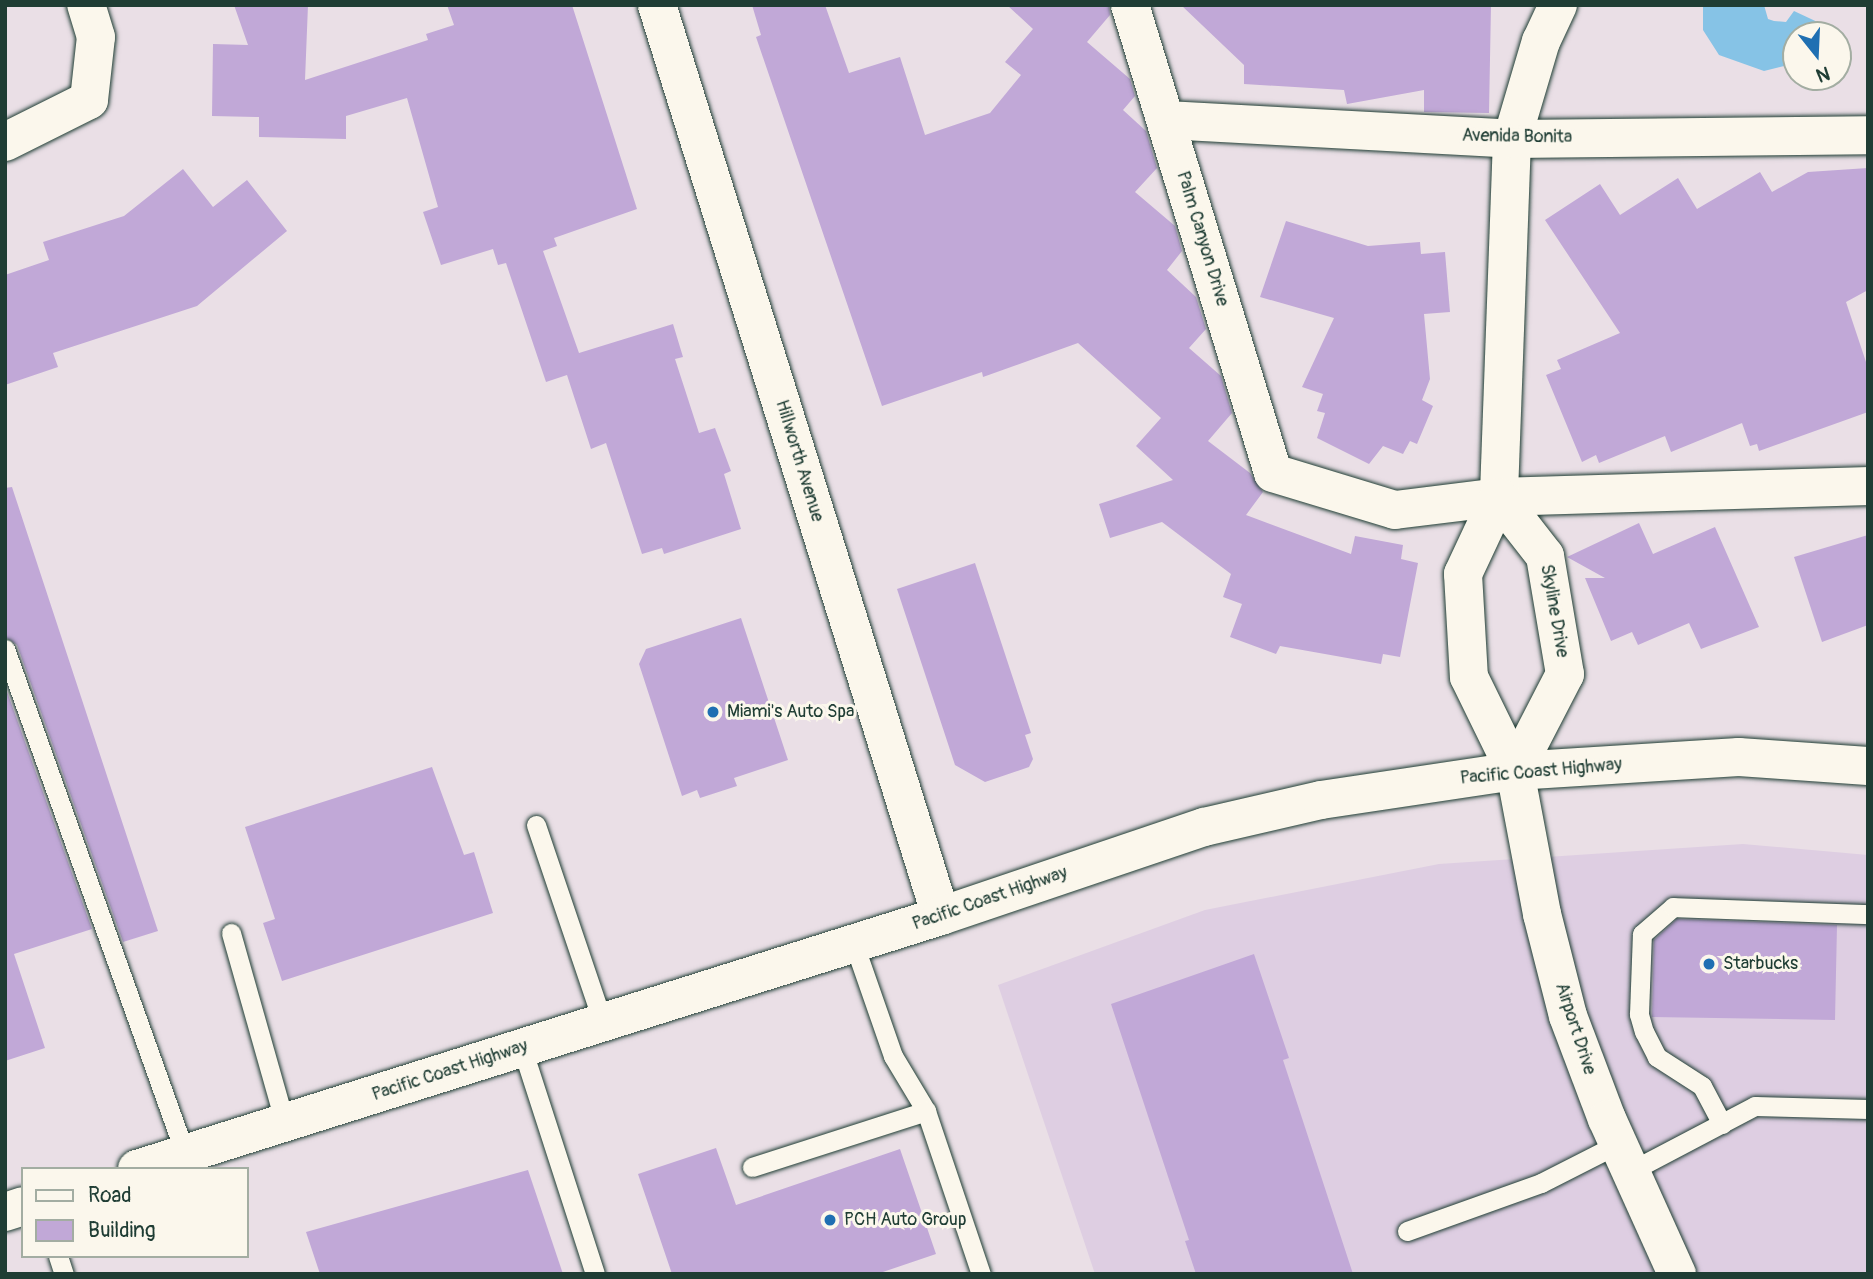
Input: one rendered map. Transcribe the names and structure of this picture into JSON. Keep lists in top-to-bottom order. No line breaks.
{"streets":{"main road":["Avenida Bonita","Palm Canyon Drive","Hillworth Avenue","Skyline Drive","Pacific Coast Highway","Airport Drive"]},"crossings":[["Avenida Bonita","Palm Canyon Drive"],["Palm Canyon Drive","Skyline Drive"],["Hillworth Avenue","Pacific Coast Highway"],["Skyline Drive","Pacific Coast Highway"],["Skyline Drive","Airport Drive"],["Pacific Coast Highway","Airport Drive"]],"places":["Miami's Auto Spa","Starbucks","PCH Auto Group"],"legend":["Road","Building"],"north":"bottom"}
